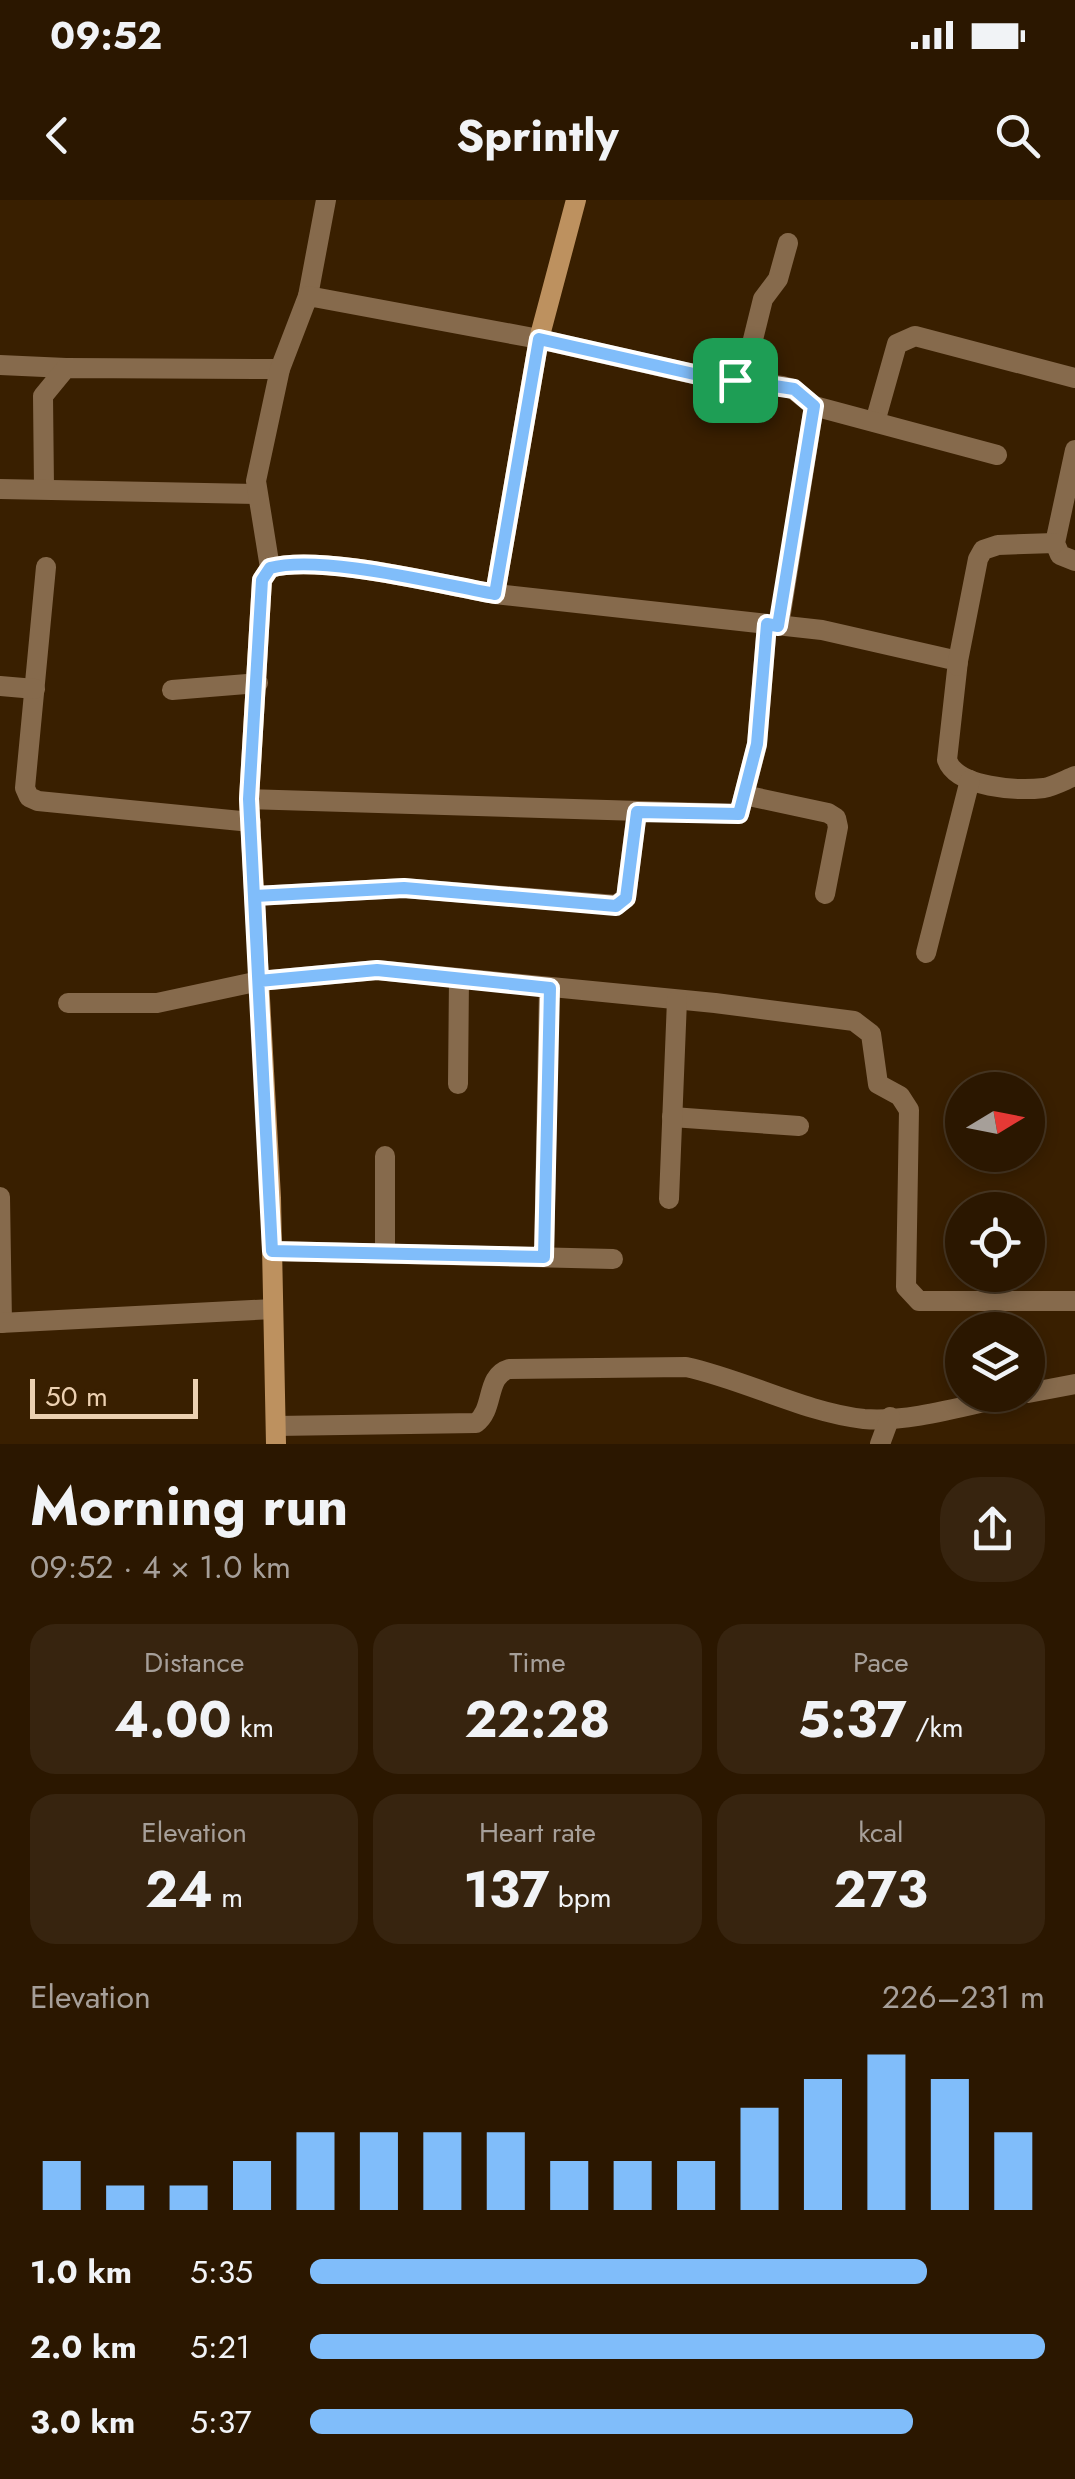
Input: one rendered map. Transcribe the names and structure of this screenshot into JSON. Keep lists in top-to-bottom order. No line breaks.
{"scale_bar":"50 m","north":"right","page":{"status":"09:52","header":"Sprintly","scale":"50 m","heading":["Morning run","09:52 · 4 × 1.0 km"],"stats":[["Distance","4.00 km"],["Time","22:28"],["Pace","5:37 /km"],["Elevation","24 m"],["Heart rate","137 bpm"],["kcal","273"]],"chart":["Elevation","226–231 m"],"list":[{"name":"1.0 km","note":"5:35"},{"name":"2.0 km","note":"5:21"},{"name":"3.0 km","note":"5:37"}]}}
